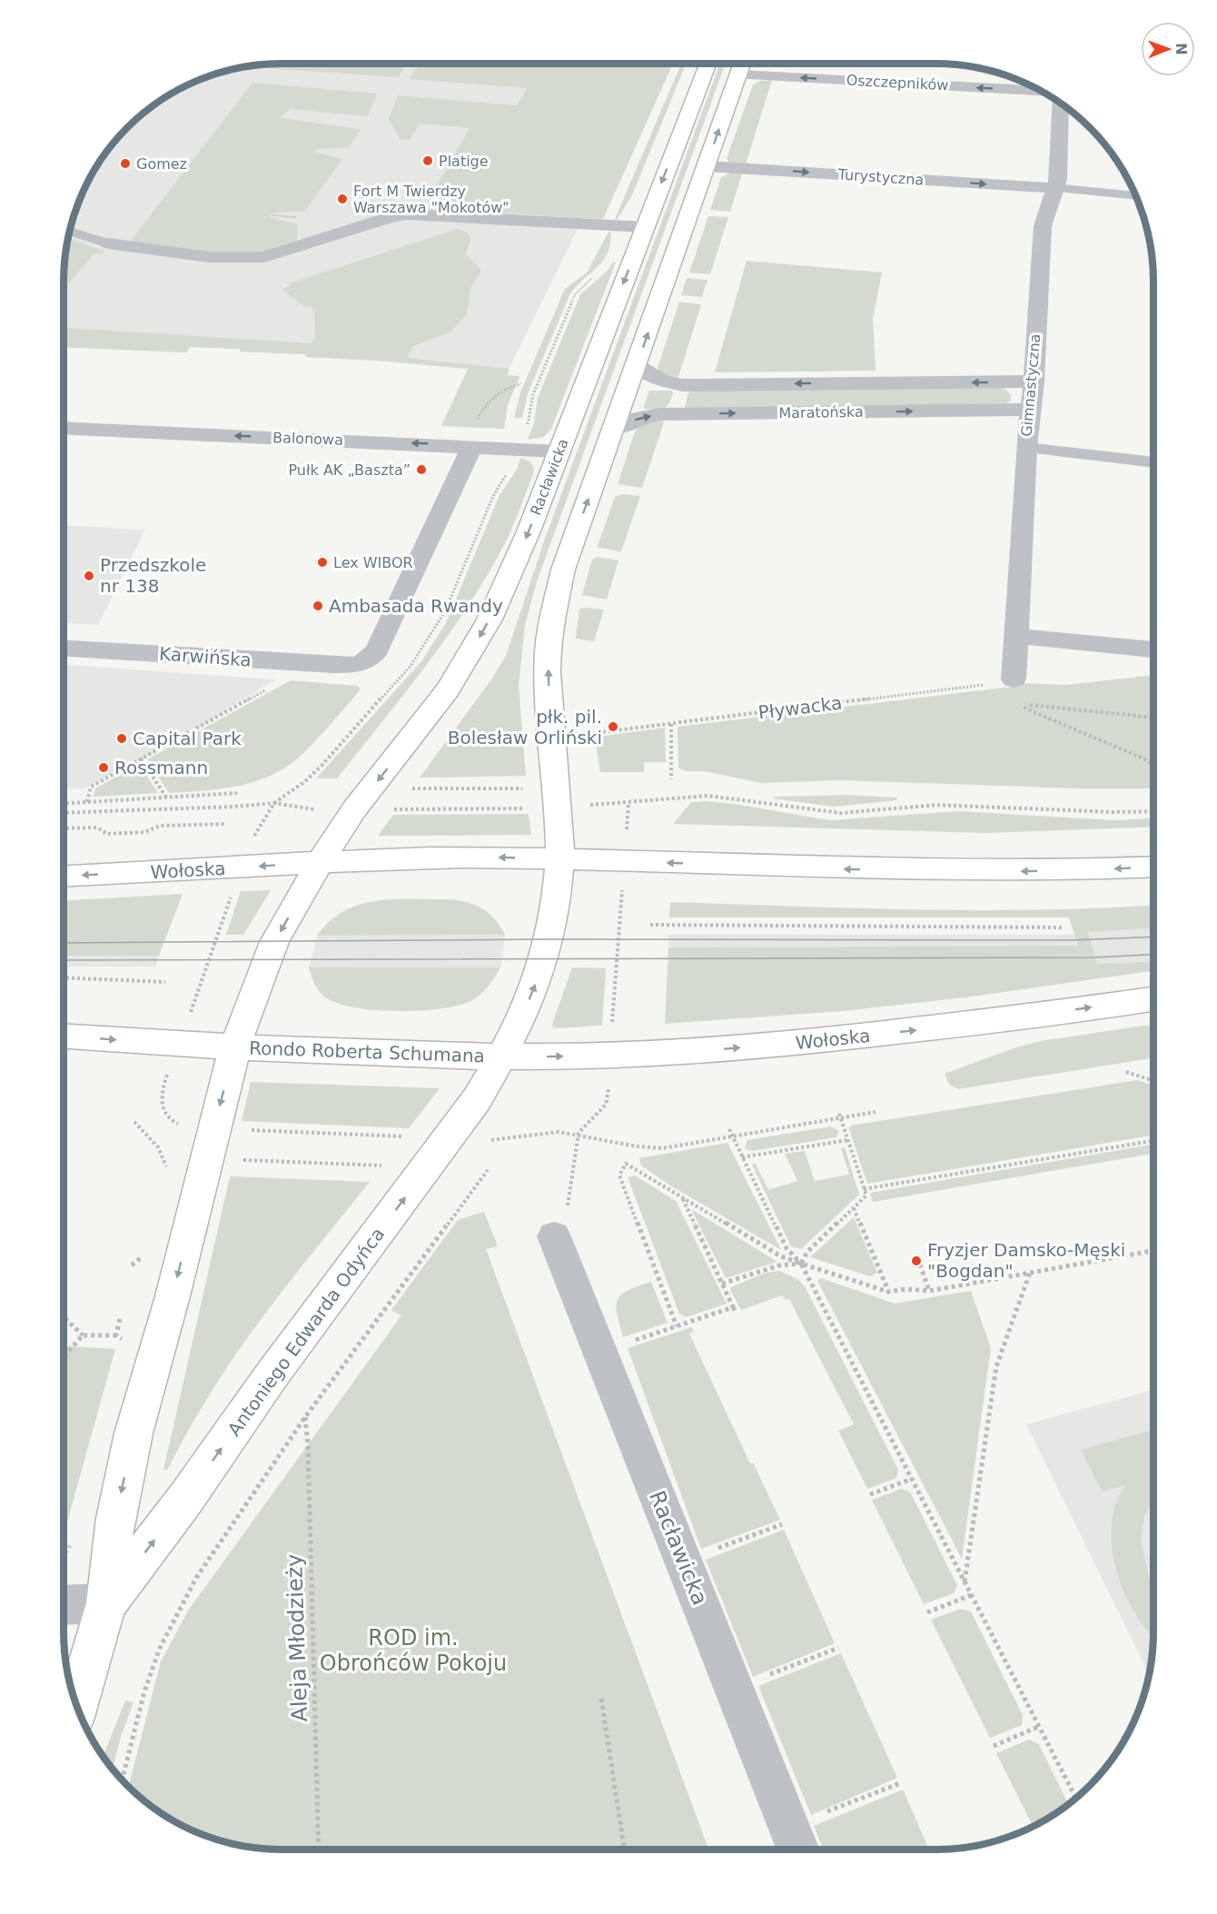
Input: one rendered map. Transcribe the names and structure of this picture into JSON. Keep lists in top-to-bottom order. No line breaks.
{"streets":{"main road":["Racławicka","Wołoska","Rondo Roberta Schumana","Antoniego Edwarda Odyńca"],"street":["Oszczepników","Turystyczna","Gimnastyczna","Maratońska","Balonowa","Karwińska"],"path":["Pływacka","Aleja Młodzieży"]},"crossings":[["Turystyczna","Gimnastyczna"],["Gimnastyczna","Maratońska"],["Gimnastyczna","Pływacka"],["Balonowa","Racławicka"],["Balonowa","Karwińska"],["Racławicka","Wołoska"],["Racławicka","Rondo Roberta Schumana"],["Wołoska","Rondo Roberta Schumana"],["Wołoska","Antoniego Edwarda Odyńca"],["Rondo Roberta Schumana","Antoniego Edwarda Odyńca"]],"one_way":["Oszczepników","Turystyczna"],"parks":["ROD im. Obrońców Pokoju"],"places":["Platige","Gomez","Fort M Twierdzy Warszawa \"Mokotów\"","Pułk AK „Baszta”","Lex WIBOR","Przedszkole nr 138","Ambasada Rwandy","płk. pil. Bolesław Orliński","Capital Park","Rossmann","Fryzjer Damsko-Męski \"Bogdan\""],"north":"right"}
